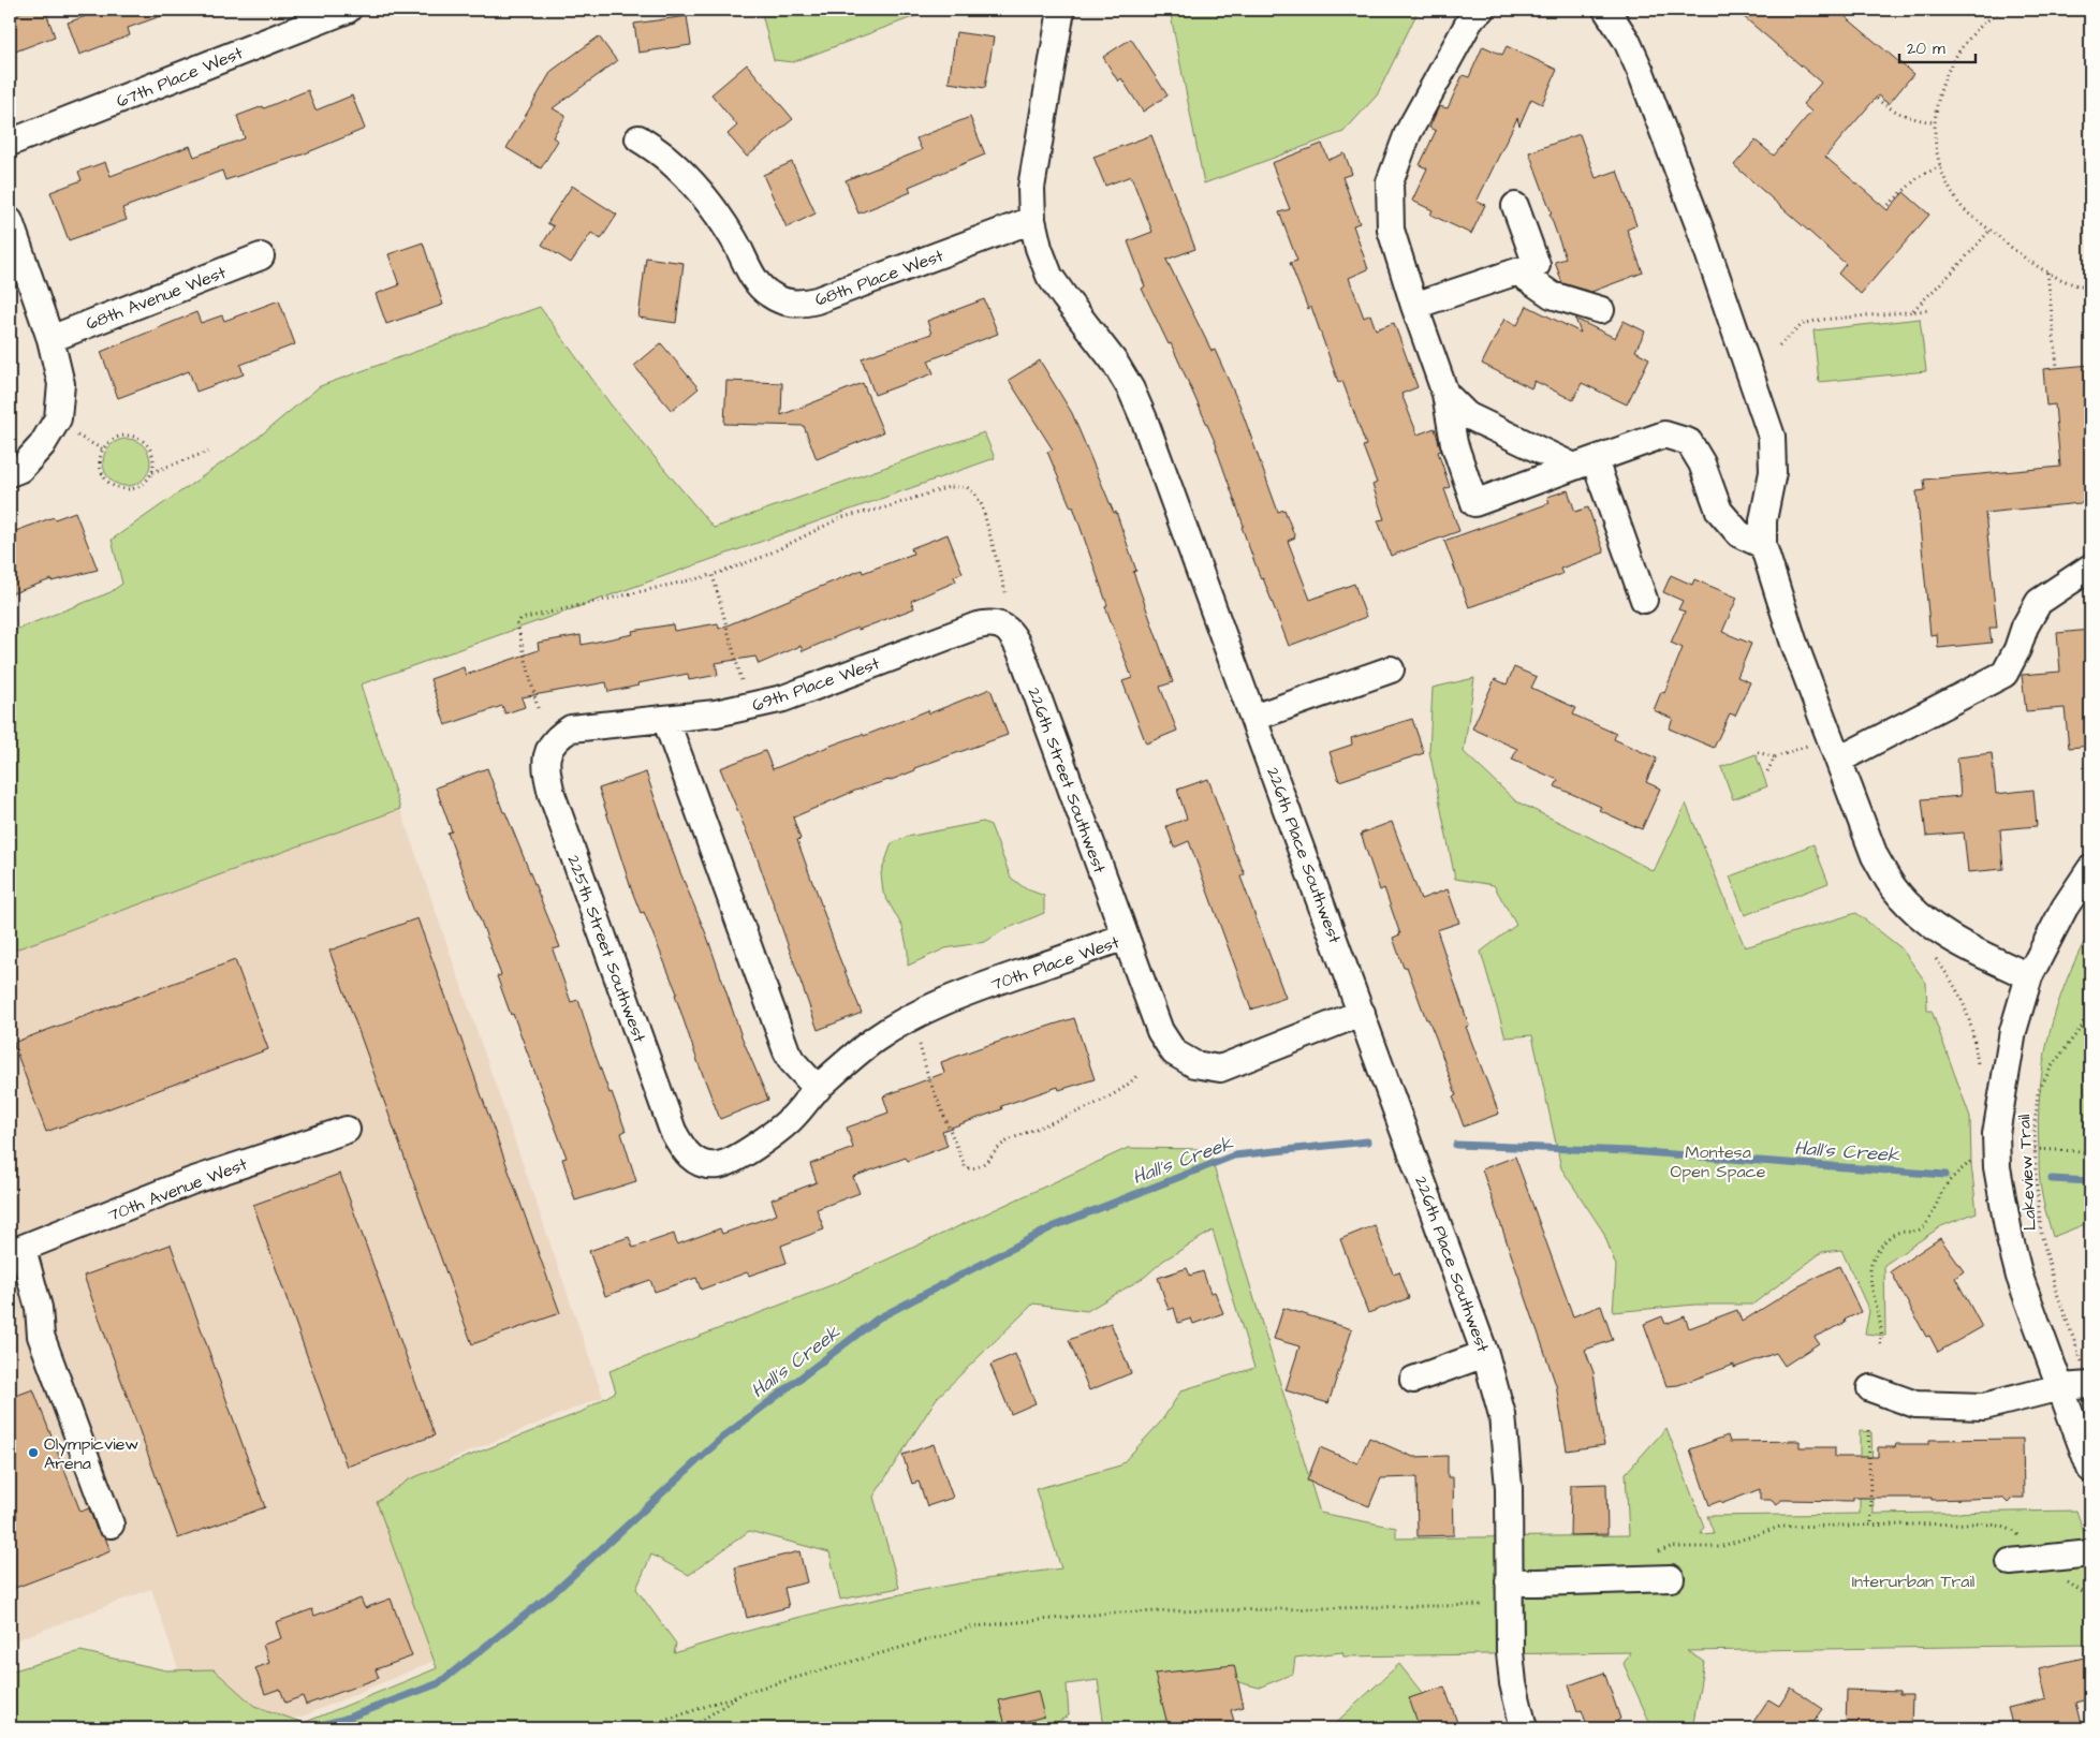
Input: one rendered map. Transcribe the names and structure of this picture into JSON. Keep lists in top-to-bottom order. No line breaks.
{"streets":{"street":["67th Place West","68th Place West","68th Avenue West","69th Place West","226th Street Southwest","226th Place Southwest","225th Street Southwest","70th Place West","70th Avenue West"],"path":["Lakeview Trail"]},"crossings":[["68th Place West","226th Place Southwest"],["69th Place West","226th Street Southwest"],["69th Place West","225th Street Southwest"],["226th Street Southwest","70th Place West"],["226th Place Southwest","70th Place West"],["225th Street Southwest","70th Place West"]],"water":["Hall's Creek"],"parks":["Montesa Open Space","Interurban Trail"],"places":["Olympicview Arena"],"scale_bar":"20 m"}
